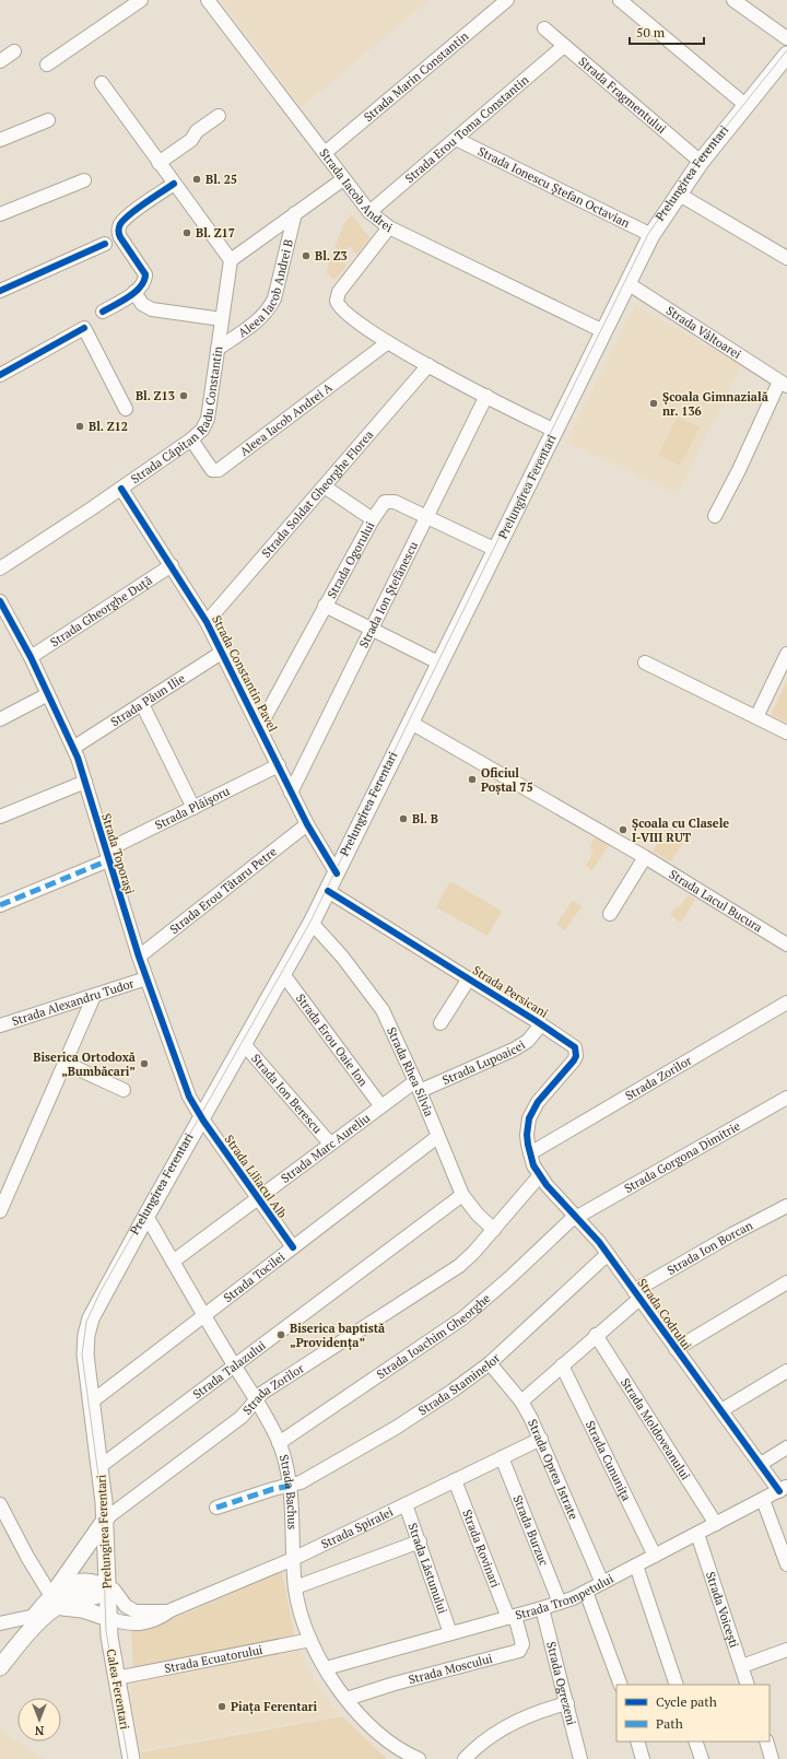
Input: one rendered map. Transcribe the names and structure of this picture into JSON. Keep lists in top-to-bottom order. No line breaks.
{"streets":{"main road":["Prelungirea Ferentari","Calea Ferentari"],"street":["Strada Marin Constantin","Strada Fragmentului","Strada Erou Toma Constantin","Strada Ionescu Ștefan Octavian","Strada Iacob Andrei","Aleea Iacob Andrei B","Strada Vâltoarei","Strada Căpitan Radu Constantin","Aleea Iacob Andrei A","Strada Soldat Gheorghe Florea","Strada Ogorului","Strada Ion Ștefănescu","Strada Gheorghe Duță","Strada Constantin Pavel","Strada Păun Ilie","Strada Plăișoru","Strada Toporași","Strada Erou Tătaru Petre","Strada Lacul Bucura","Strada Persicani","Strada Alexandru Tudor","Strada Erou Oaie Ion","Strada Lupoaicei","Strada Rhea Silvia","Strada Zorilor","Strada Ion Berescu","Strada Marc Aureliu","Strada Gorgona Dimitrie","Strada Liliacul Alb","Strada Ion Borcan","Strada Tocilei","Strada Codrului","Strada Ioachim Gheorghe","Strada Talazului","Strada Staminelor","Strada Moldoveanului","Strada Cununița","Strada Oprea Istrate","Strada Bachus","Strada Spiralei","Strada Burzuc","Strada Rovinari","Strada Lăstunului","Strada Trompetului","Strada Voicești","Strada Ecuatorului","Strada Moscului","Strada Ogrezeni"]},"crossings":[["Strada Marin Constantin","Strada Iacob Andrei"],["Strada Fragmentului","Strada Erou Toma Constantin"],["Strada Fragmentului","Prelungirea Ferentari"],["Strada Erou Toma Constantin","Strada Ionescu Ștefan Octavian"],["Strada Erou Toma Constantin","Strada Iacob Andrei"],["Prelungirea Ferentari","Strada Ionescu Ștefan Octavian"],["Prelungirea Ferentari","Strada Iacob Andrei"],["Prelungirea Ferentari","Strada Vâltoarei"],["Prelungirea Ferentari","Strada Ogorului"],["Prelungirea Ferentari","Strada Constantin Pavel"],["Prelungirea Ferentari","Strada Toporași"],["Prelungirea Ferentari","Strada Lacul Bucura"],["Prelungirea Ferentari","Strada Persicani"],["Prelungirea Ferentari","Strada Erou Oaie Ion"],["Prelungirea Ferentari","Strada Rhea Silvia"],["Prelungirea Ferentari","Strada Zorilor"],["Prelungirea Ferentari","Strada Ion Berescu"],["Prelungirea Ferentari","Strada Liliacul Alb"],["Prelungirea Ferentari","Strada Tocilei"],["Prelungirea Ferentari","Strada Talazului"],["Prelungirea Ferentari","Strada Bachus"],["Prelungirea Ferentari","Strada Spiralei"],["Prelungirea Ferentari","Calea Ferentari"],["Strada Iacob Andrei","Aleea Iacob Andrei B"],["Strada Iacob Andrei","Aleea Iacob Andrei A"],["Strada Iacob Andrei","Strada Soldat Gheorghe Florea"],["Strada Iacob Andrei","Strada Ion Ștefănescu"],["Aleea Iacob Andrei B","Strada Căpitan Radu Constantin"],["Strada Căpitan Radu Constantin","Aleea Iacob Andrei A"],["Strada Căpitan Radu Constantin","Strada Constantin Pavel"],["Strada Soldat Gheorghe Florea","Strada Constantin Pavel"],["Strada Ogorului","Strada Ion Ștefănescu"],["Strada Ogorului","Strada Constantin Pavel"],["Strada Ion Ștefănescu","Strada Constantin Pavel"],["Strada Gheorghe Duță","Strada Constantin Pavel"],["Strada Gheorghe Duță","Strada Toporași"],["Strada Constantin Pavel","Strada Păun Ilie"],["Strada Constantin Pavel","Strada Plăișoru"],["Strada Constantin Pavel","Strada Erou Tătaru Petre"],["Strada Păun Ilie","Strada Toporași"],["Strada Plăișoru","Strada Toporași"],["Strada Toporași","Strada Erou Tătaru Petre"],["Strada Toporași","Strada Alexandru Tudor"],["Strada Toporași","Strada Liliacul Alb"],["Strada Persicani","Strada Lupoaicei"],["Strada Persicani","Strada Zorilor"],["Strada Persicani","Strada Codrului"],["Strada Erou Oaie Ion","Strada Marc Aureliu"],["Strada Lupoaicei","Strada Rhea Silvia"],["Strada Lupoaicei","Strada Marc Aureliu"],["Strada Rhea Silvia","Strada Zorilor"],["Strada Rhea Silvia","Strada Marc Aureliu"],["Strada Rhea Silvia","Strada Tocilei"],["Strada Rhea Silvia","Strada Talazului"],["Strada Zorilor","Strada Codrului"],["Strada Zorilor","Strada Bachus"],["Strada Ion Berescu","Strada Marc Aureliu"],["Strada Marc Aureliu","Strada Liliacul Alb"],["Strada Marc Aureliu","Strada Bachus"],["Strada Gorgona Dimitrie","Strada Codrului"],["Strada Gorgona Dimitrie","Strada Ioachim Gheorghe"],["Strada Liliacul Alb","Strada Tocilei"],["Strada Ion Borcan","Strada Codrului"],["Strada Tocilei","Strada Bachus"],["Strada Codrului","Strada Ioachim Gheorghe"],["Strada Codrului","Strada Staminelor"],["Strada Codrului","Strada Trompetului"],["Strada Ioachim Gheorghe","Strada Bachus"],["Strada Talazului","Strada Bachus"],["Strada Staminelor","Strada Oprea Istrate"],["Strada Staminelor","Strada Bachus"],["Strada Moldoveanului","Strada Trompetului"],["Strada Cununița","Strada Trompetului"],["Strada Oprea Istrate","Strada Spiralei"],["Strada Oprea Istrate","Strada Trompetului"],["Strada Bachus","Strada Spiralei"],["Strada Bachus","Strada Trompetului"],["Strada Bachus","Strada Ecuatorului"],["Strada Bachus","Strada Moscului"],["Strada Spiralei","Strada Burzuc"],["Strada Spiralei","Strada Rovinari"],["Strada Spiralei","Strada Lăstunului"],["Strada Spiralei","Calea Ferentari"],["Strada Burzuc","Strada Trompetului"],["Strada Rovinari","Strada Trompetului"],["Strada Rovinari","Strada Moscului"],["Strada Lăstunului","Strada Trompetului"],["Strada Trompetului","Strada Voicești"],["Strada Trompetului","Strada Moscului"],["Strada Trompetului","Strada Ogrezeni"],["Strada Ecuatorului","Calea Ferentari"]],"places":["Bl. 25","Bl. Z17","Bl. Z3","Bl. Z13","Școala Gimnazială nr. 136","Bl. Z12","Oficiul Poștal 75","Bl. B","Școala cu Clasele I-VIII RUT","Biserica Ortodoxă „Bumbăcari”","Biserica baptistă „Providența”","Piața Ferentari"],"legend":["Cycle path","Path"],"scale_bar":"50 m","north":"bottom"}
